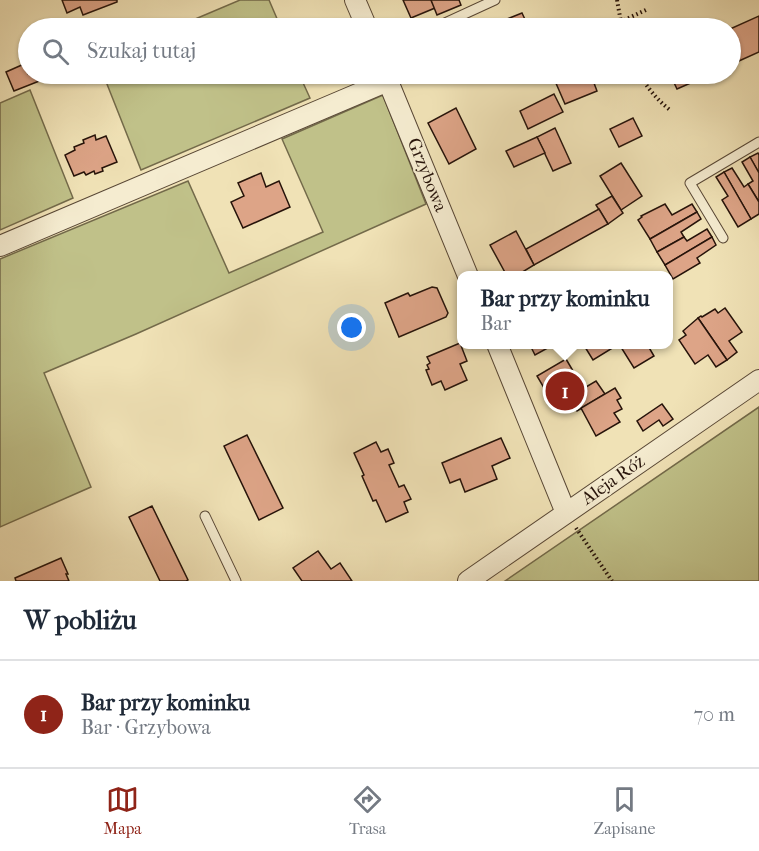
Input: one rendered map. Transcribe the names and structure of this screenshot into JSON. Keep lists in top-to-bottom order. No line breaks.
{"streets":{"street":["Grzybowa","Aleja Róż"]},"page":{"search":"Szukaj tutaj","popup":["Bar przy kominku","Bar"],"pins":"1","heading":"W pobliżu","list":[{"mark":"1","name":"Bar przy kominku","note":"Bar · Grzybowa","value":"70 m"}],"nav":["Mapa","Trasa","Zapisane"]}}
